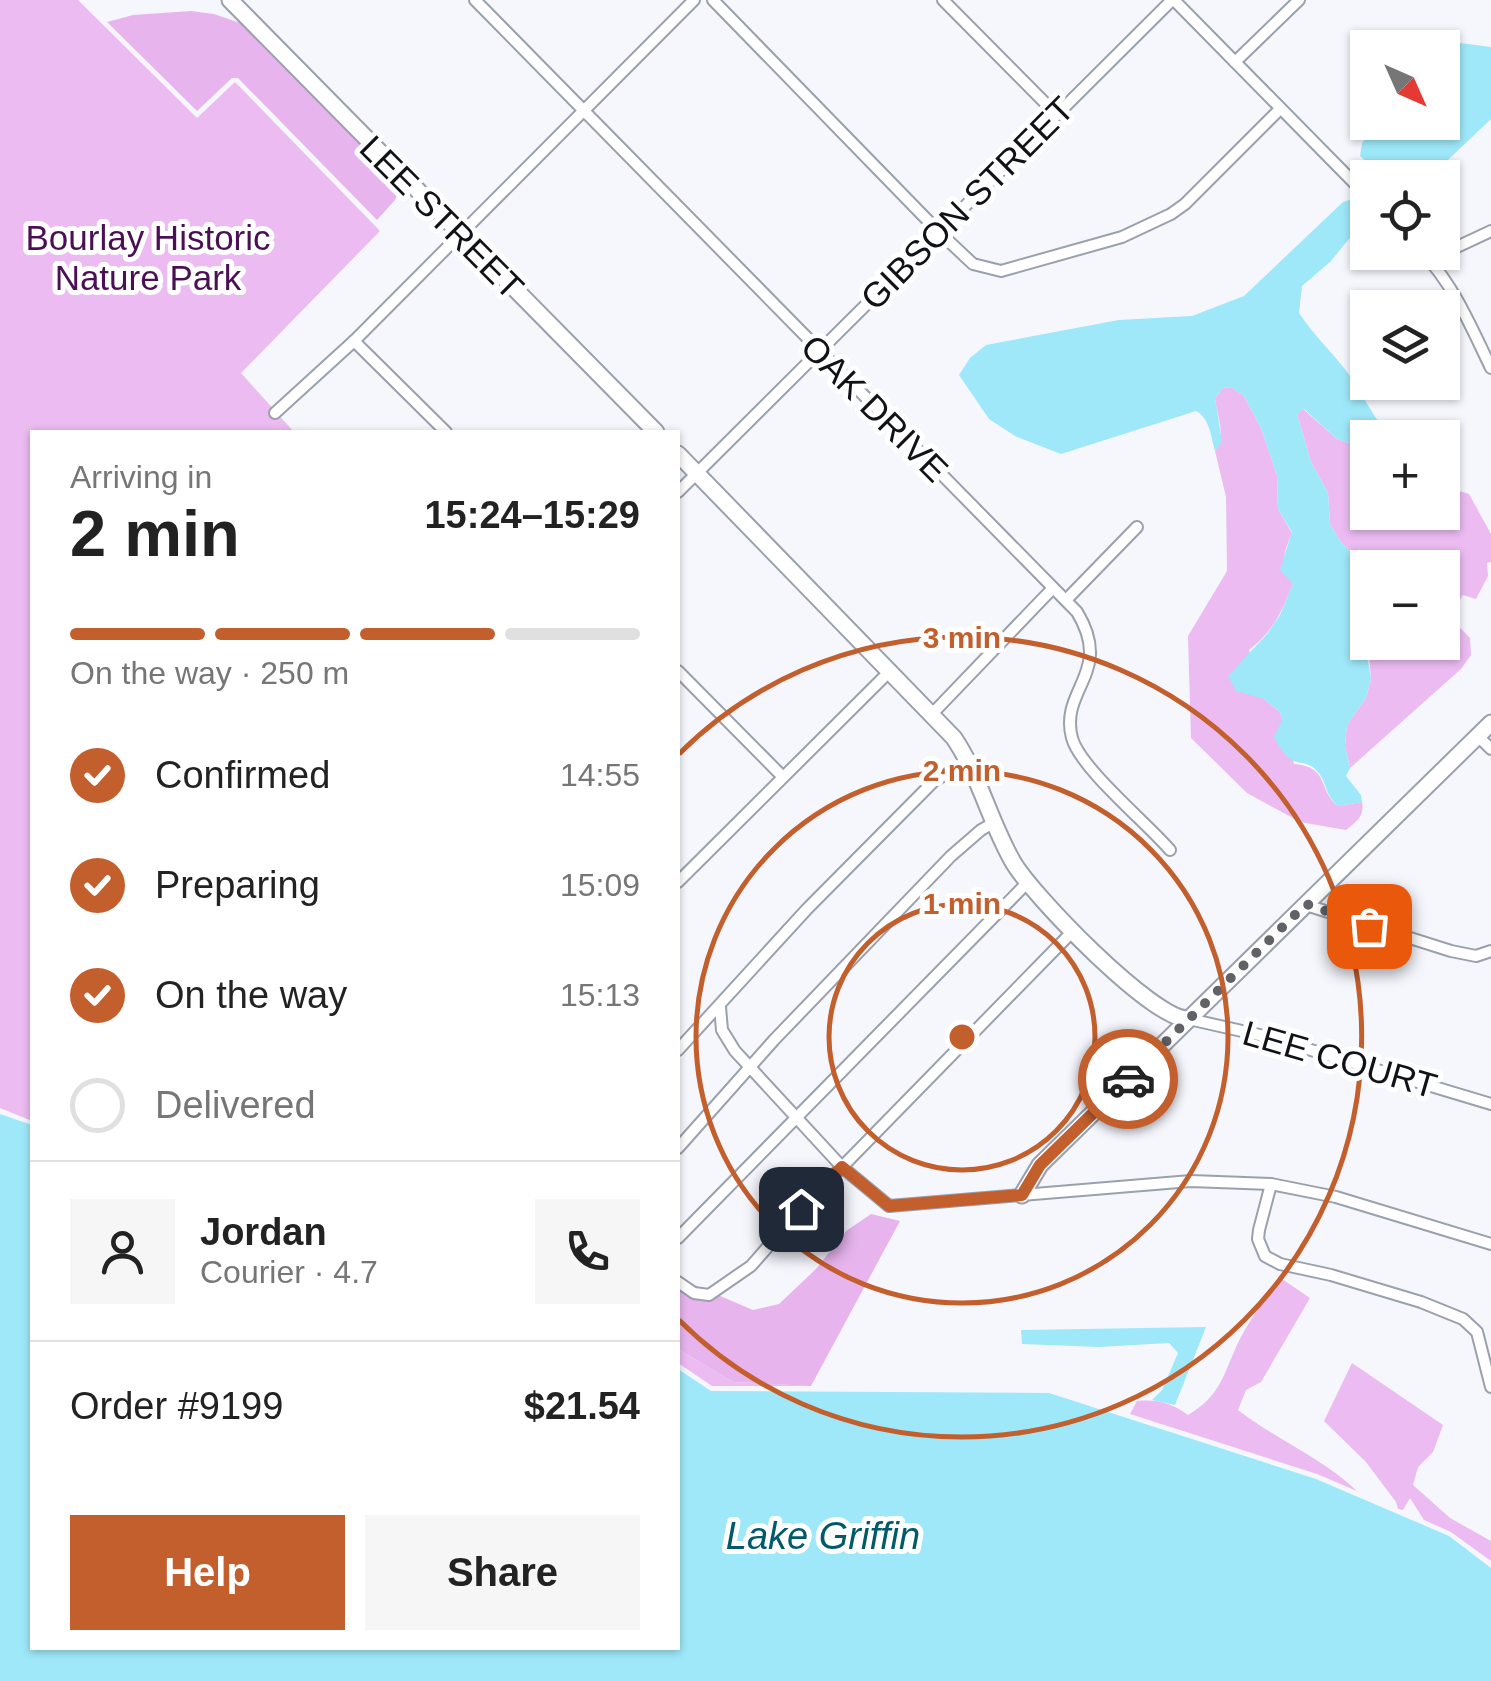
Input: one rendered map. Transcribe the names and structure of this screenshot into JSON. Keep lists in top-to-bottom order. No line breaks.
{"streets":{"street":["GIBSON STREET","LEE STREET","OAK DRIVE","LEE COURT"]},"crossings":[["GIBSON STREET","OAK DRIVE"]],"water":["Lake Griffin"],"parks":["Bourlay Historic Nature Park"],"north":"bottom right","page":{"map_buttons":["+","−"],"heading":["2 min","Arriving in","15:24–15:29"],"panel":["Jordan","Courier · 4.7","Order #9199","$21.54"],"bar":"On the way · 250 m","list":[["Confirmed","14:55"],["Preparing","15:09"],["On the way","15:13"],"Delivered"],"buttons":["Help","Share"]},"rings":["3 min","2 min","1 min"]}
